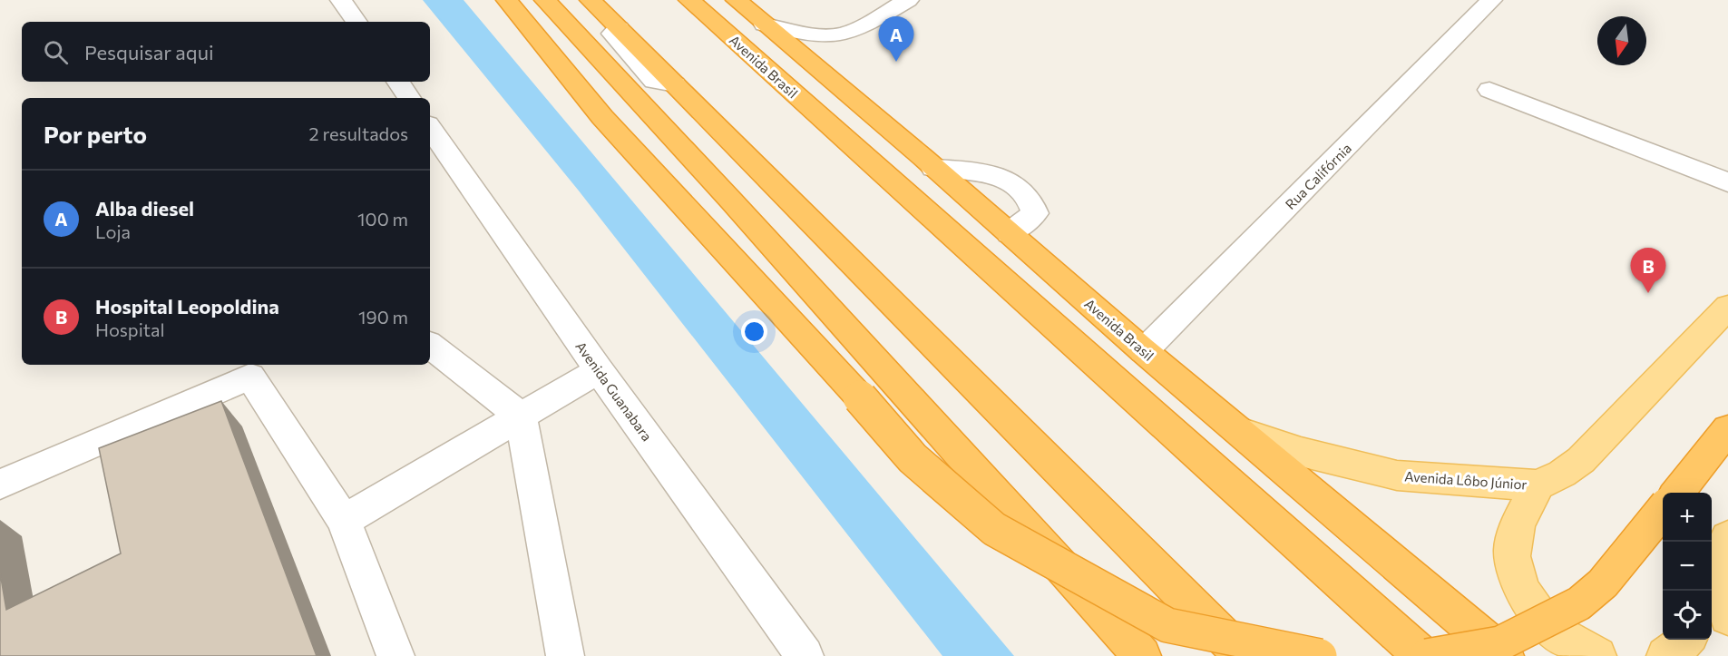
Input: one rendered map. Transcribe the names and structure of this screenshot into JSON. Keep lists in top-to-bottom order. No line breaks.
{"streets":{"highway":["Avenida Brasil"],"main road":["Avenida Lôbo Júnior"],"street":["Rua Califórnia","Avenida Guanabara"]},"crossings":[["Avenida Brasil","Rua Califórnia"],["Avenida Brasil","Avenida Lôbo Júnior"]],"north":"bottom","page":{"pins":["A","B"],"search":"Pesquisar aqui","heading":["Por perto","2 resultados"],"list":[{"mark":"A","name":"Alba diesel","note":"Loja","value":"100 m"},{"mark":"B","name":"Hospital Leopoldina","note":"Hospital","value":"190 m"}],"map_buttons":["+","−"]}}
